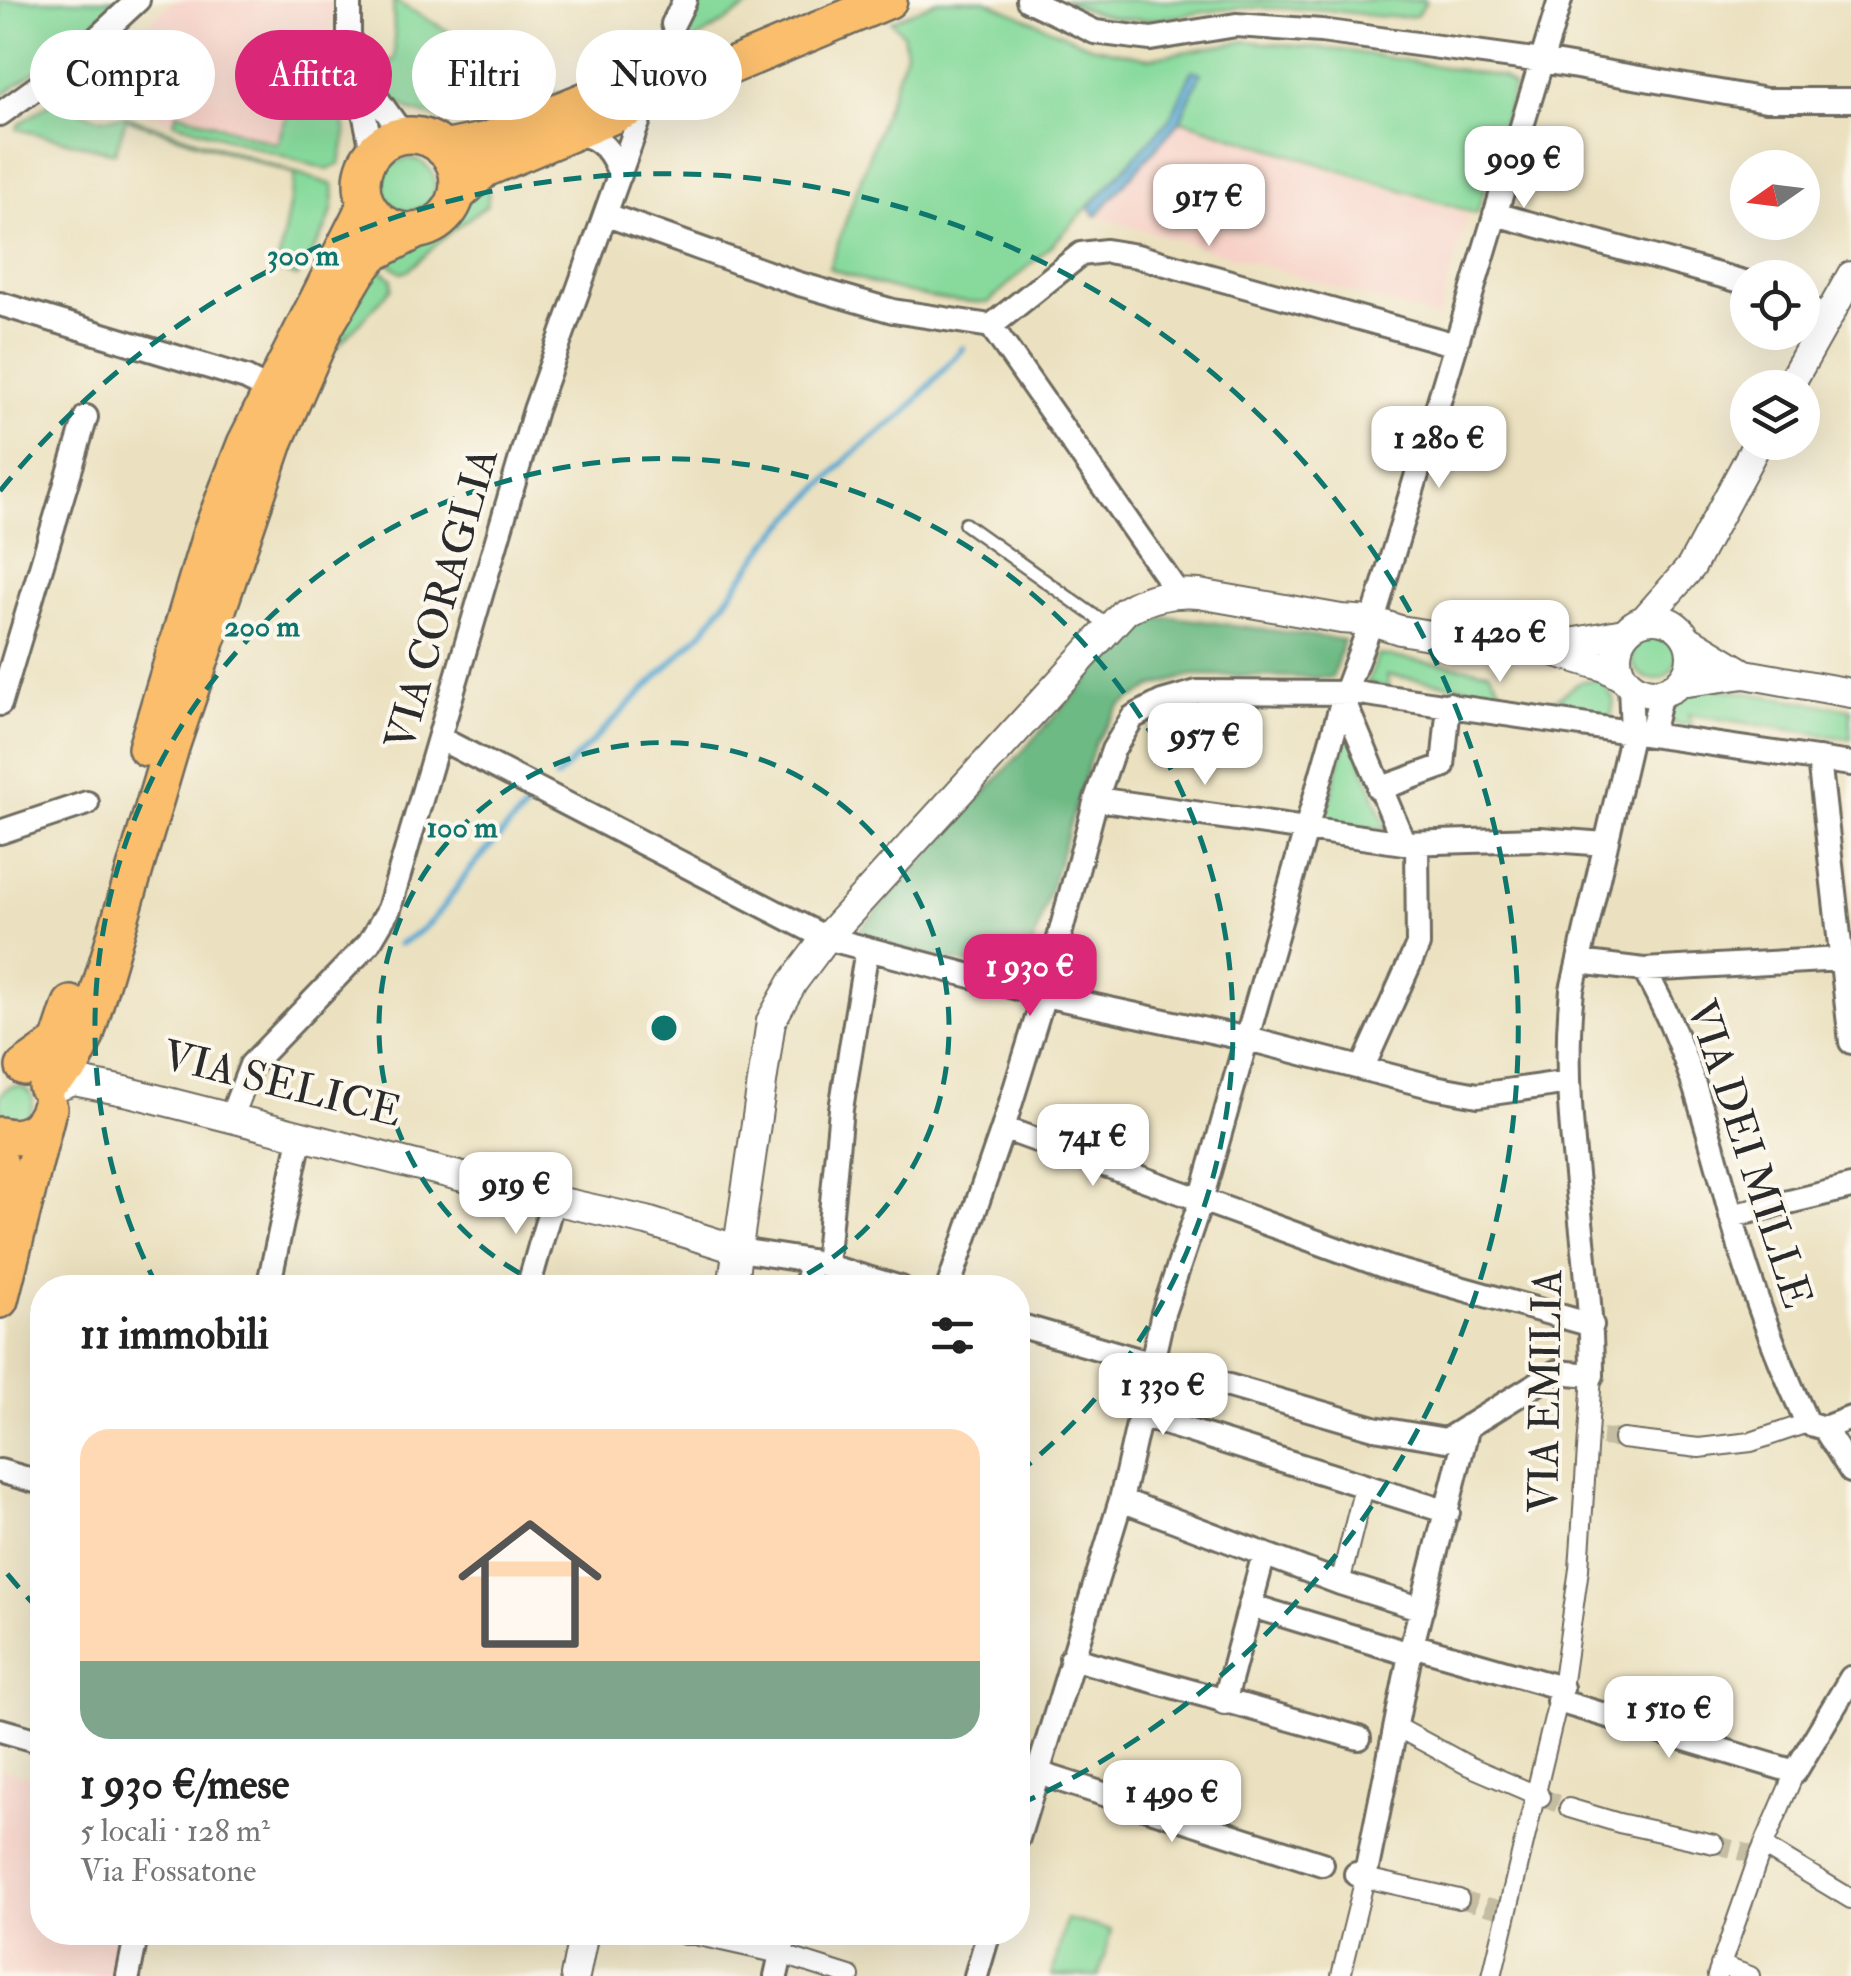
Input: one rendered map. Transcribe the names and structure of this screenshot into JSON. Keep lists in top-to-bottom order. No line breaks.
{"streets":{"street":["VIA CORAGLIA","VIA SELICE","VIA DEI MILLE","VIA EMILIA"]},"crossings":[["VIA CORAGLIA","VIA SELICE"],["VIA DEI MILLE","VIA EMILIA"]],"north":"left","page":{"chip":["Compra","Affitta","Filtri","Nuovo"],"price":["909 €","917 €","1 280 €","1 420 €","957 €","1 930 €","741 €","919 €","1 330 €","1 510 €","1 490 €"],"heading":"11 immobili","list":[{"name":"1 930 €/mese","note":"5 locali · 128 m² · Via Fossatone"}]},"rings":["300 m","200 m","100 m"]}
